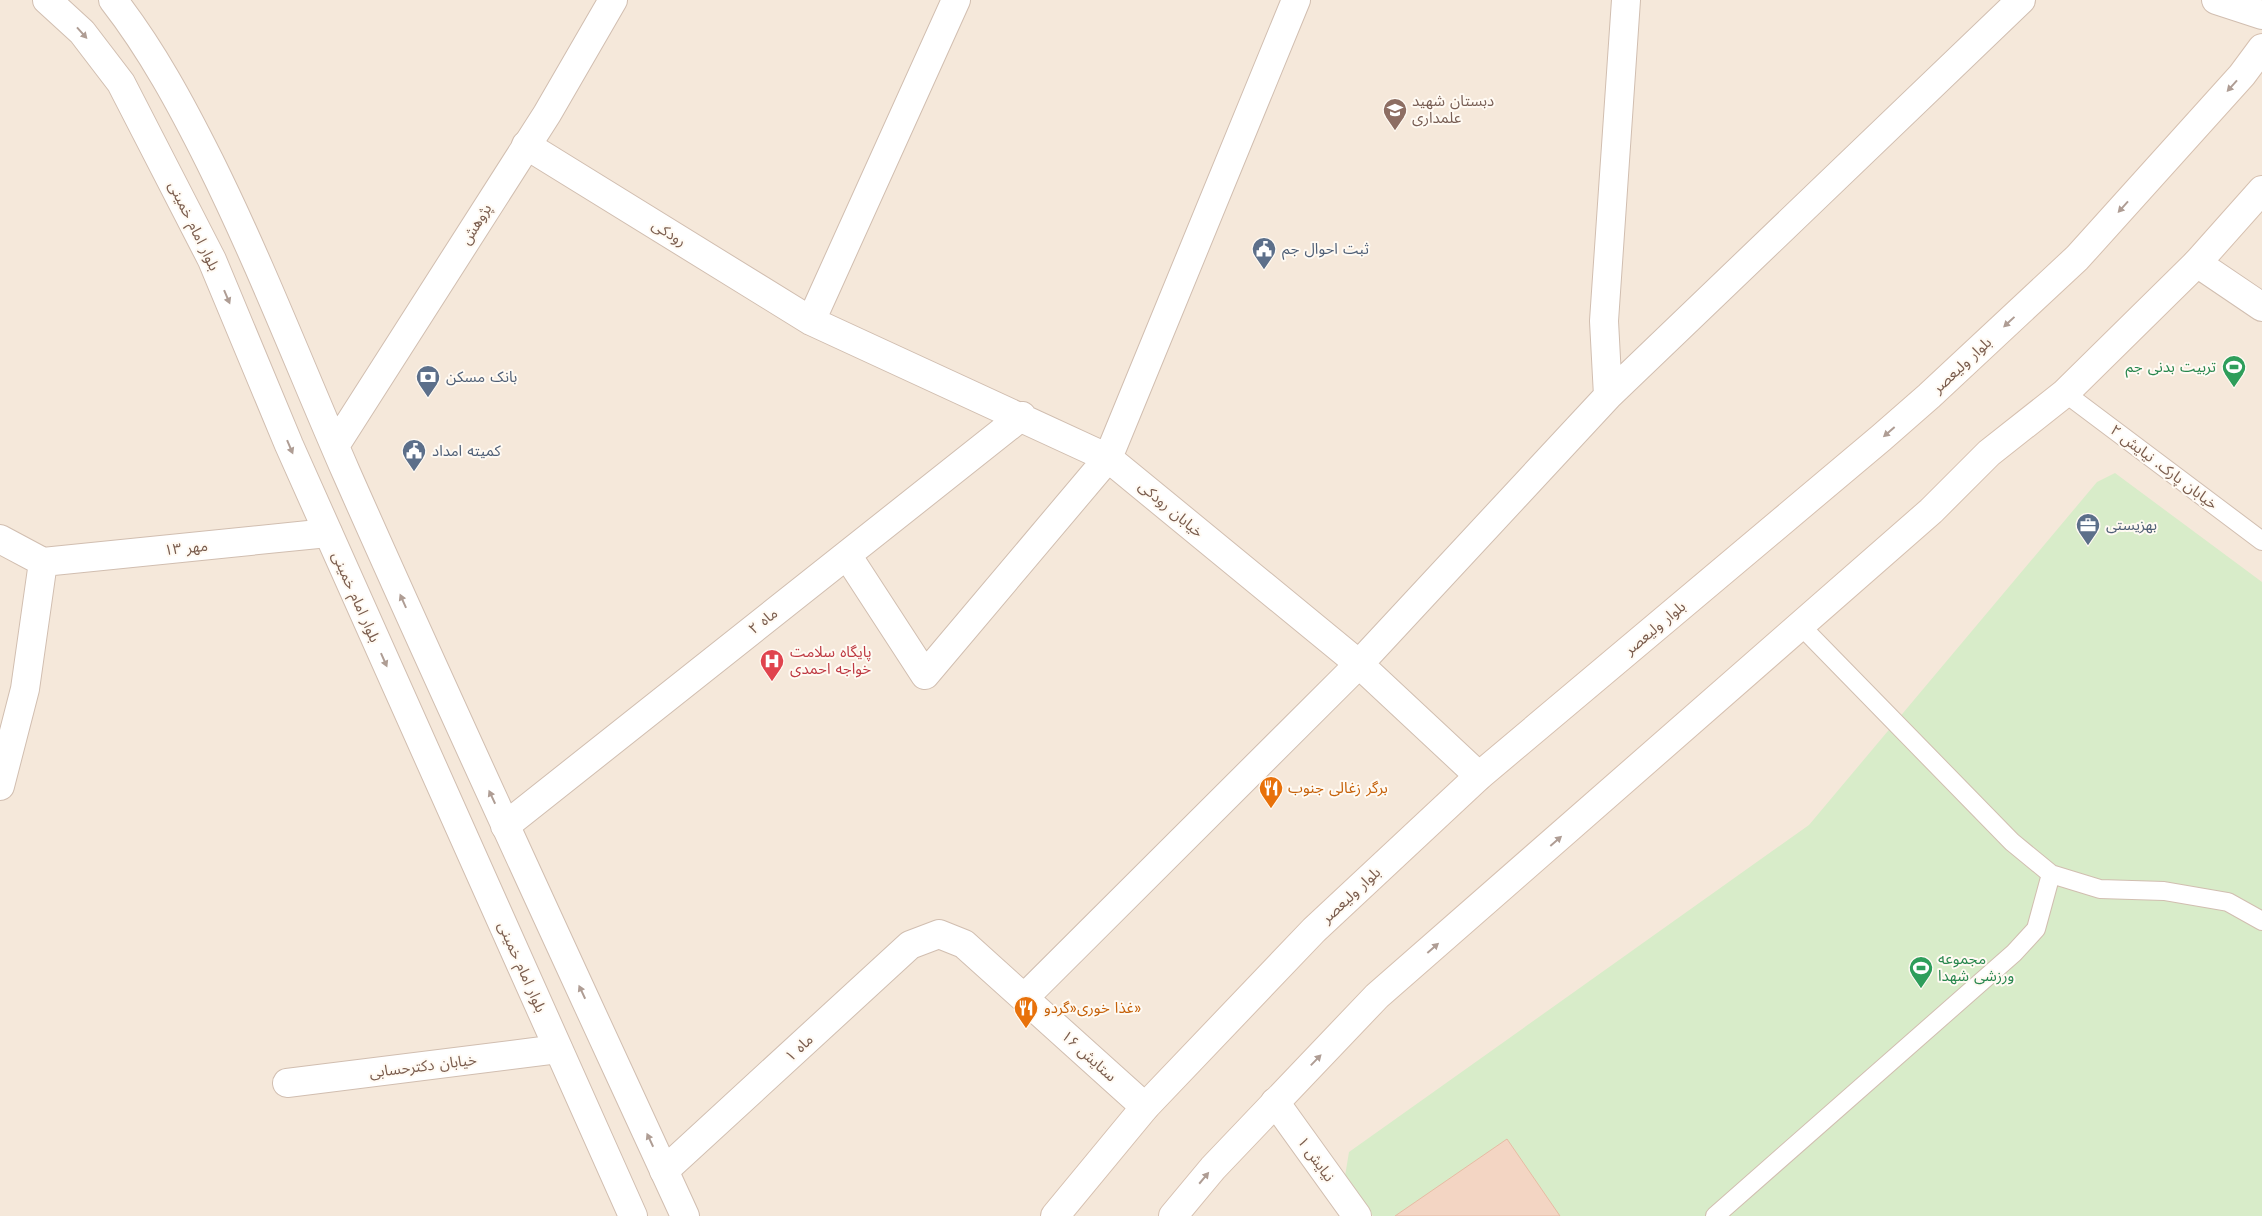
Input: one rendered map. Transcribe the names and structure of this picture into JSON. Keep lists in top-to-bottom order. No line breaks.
{"streets":{"street":["پژوهش","بلوار امام خمینی","رودکی","بلوار ولیعصر","خیابان رودکی","مهر ۱۳","ماه ۲","ماه ۱","ستایش ۱۶","خیابان دکترحسابی","نیایش ۱"],"lane":["خیابان پارک. نیایش ۲"]},"crossings":[["پژوهش","رودکی"],["بلوار امام خمینی","مهر ۱۳"],["بلوار امام خمینی","خیابان دکترحسابی"],["رودکی","خیابان رودکی"],["بلوار ولیعصر","خیابان رودکی"],["بلوار ولیعصر","ستایش ۱۶"],["خیابان رودکی","ماه ۲"],["ماه ۱","ستایش ۱۶"]],"places":{"school or university":["دبستان شهید علمداری"],"public building":["ثبت احوال جم","کمیته امداد"],"sports":["تربیت بدنی جم","مجموعه ورزشی شهدا"],"bank":["بانک مسکن"],"office":["بهزیستی"],"hospital":["پایگاه سلامت خواجه احمدی"],"restaurant":["برگر زغالی جنوب","غذا خوری«گردو»"]}}
